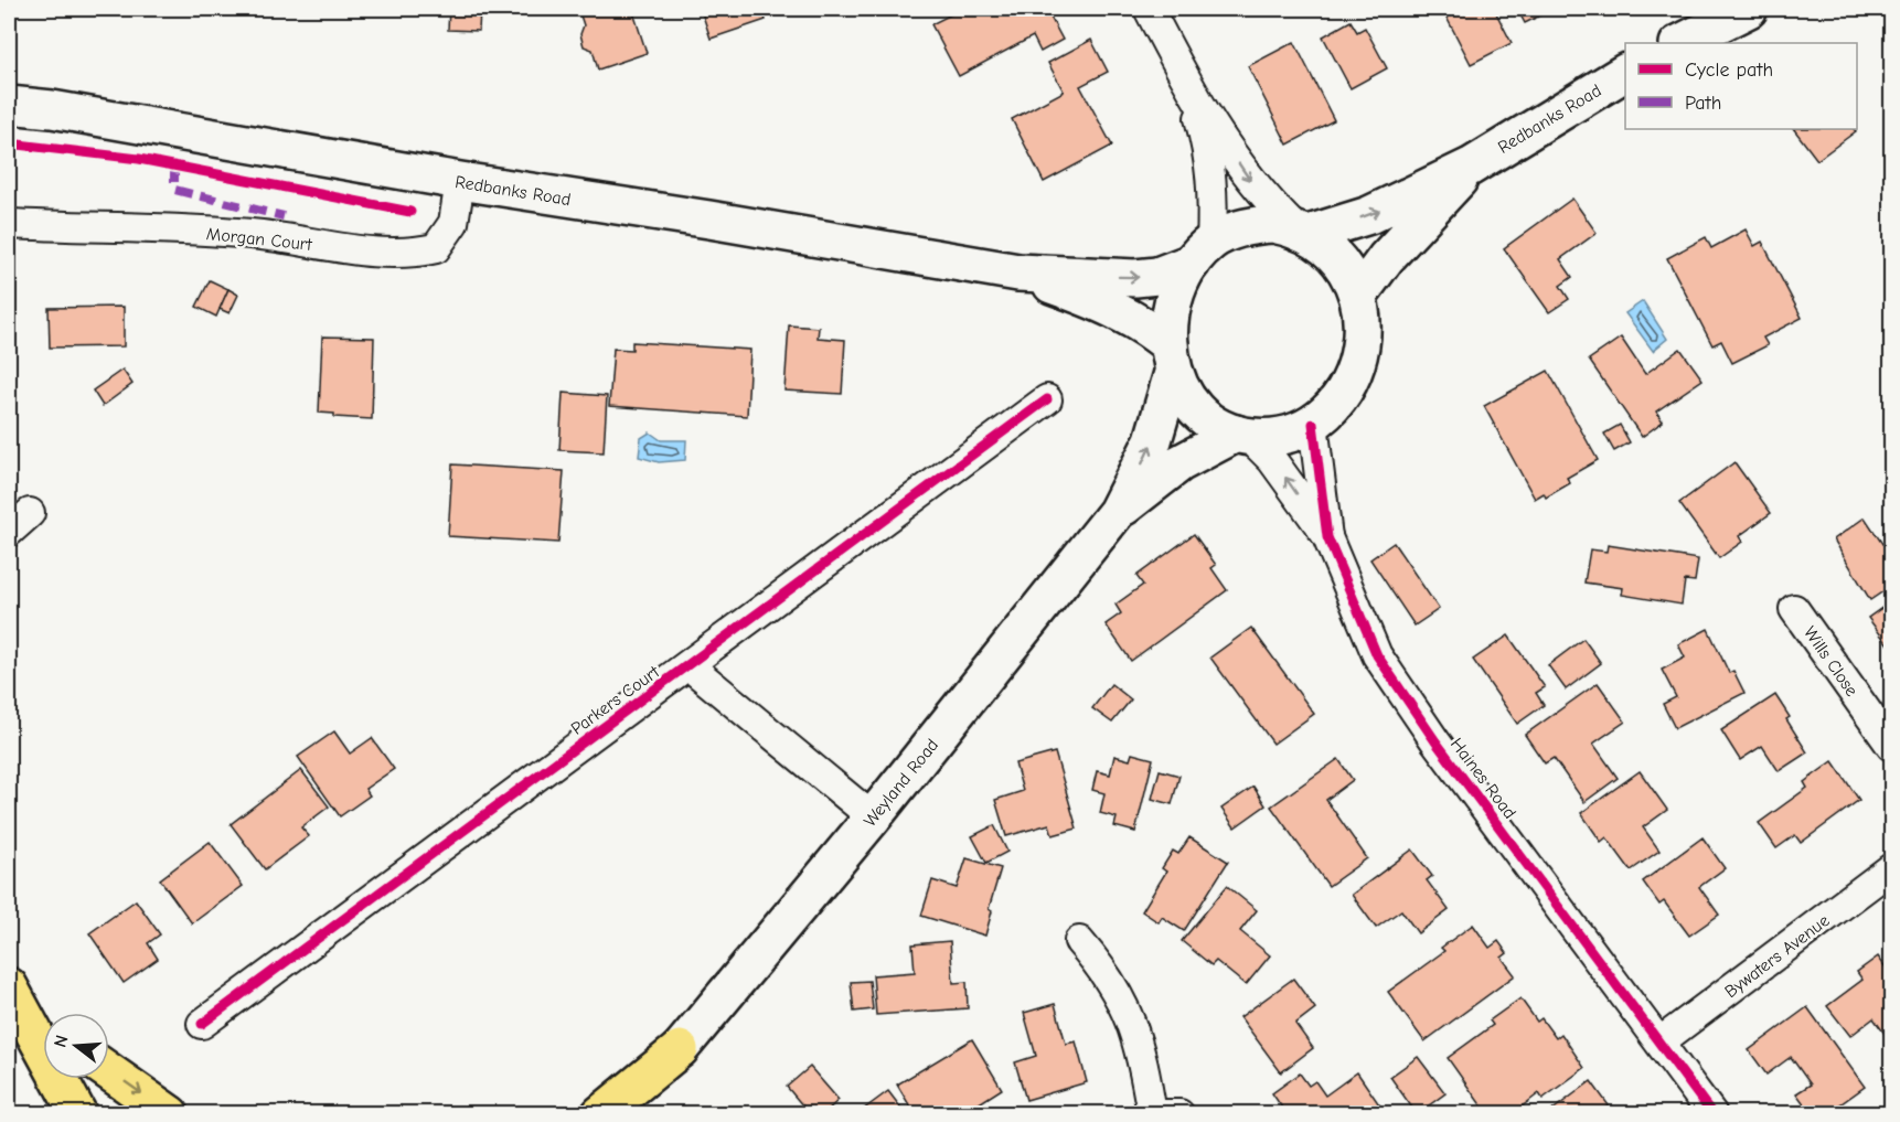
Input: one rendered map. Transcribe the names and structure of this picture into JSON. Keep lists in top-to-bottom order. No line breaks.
{"streets":{"main road":["Redbanks Road","Weyland Road"],"street":["Morgan Court","Wills Close","Parkers Court","Haines Road","Bywaters Avenue"]},"crossings":[["Redbanks Road","Morgan Court"],["Redbanks Road","Haines Road"],["Redbanks Road","Weyland Road"],["Haines Road","Weyland Road"],["Haines Road","Bywaters Avenue"]],"legend":["Cycle path","Path"],"north":"left"}
